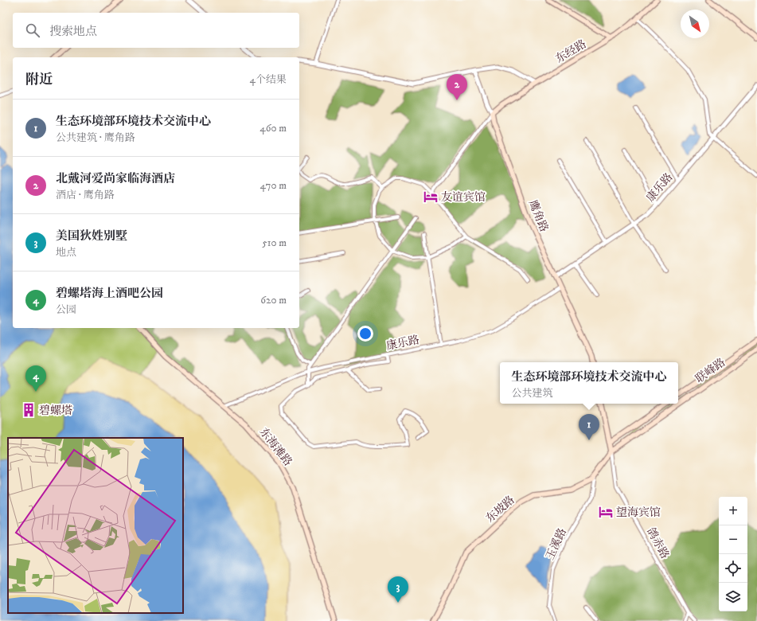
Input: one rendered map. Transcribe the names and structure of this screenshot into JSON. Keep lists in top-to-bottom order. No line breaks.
{"streets":{"main road":["东经路","鹰角路","联峰路","东海滩路","东坡路"],"street":["康乐路","鸽赤路","玉溪路"]},"crossings":[["东经路","鹰角路"],["康乐路","鹰角路"],["康乐路","东海滩路"],["联峰路","东坡路"],["联峰路","鸽赤路"],["东坡路","鸽赤路"],["东坡路","玉溪路"]],"places":{"hotel":["友谊宾馆","望海宾馆"],"building":["碧螺塔"]},"north":"bottom right","page":{"search":"搜索地点","heading":["附近","4个结果"],"pins":["2","4","1","3"],"list":[{"mark":"1","name":"生态环境部环境技术交流中心","note":"公共建筑 · 鹰角路","value":"460 m"},{"mark":"2","name":"北戴河爱尚家临海酒店","note":"酒店 · 鹰角路","value":"470 m"},{"mark":"3","name":"美国狄姓别墅","note":"地点","value":"510 m"},{"mark":"4","name":"碧螺塔海上酒吧公园","note":"公园","value":"620 m"}],"popup":["生态环境部环境技术交流中心","公共建筑"],"map_buttons":["+","−"]}}
